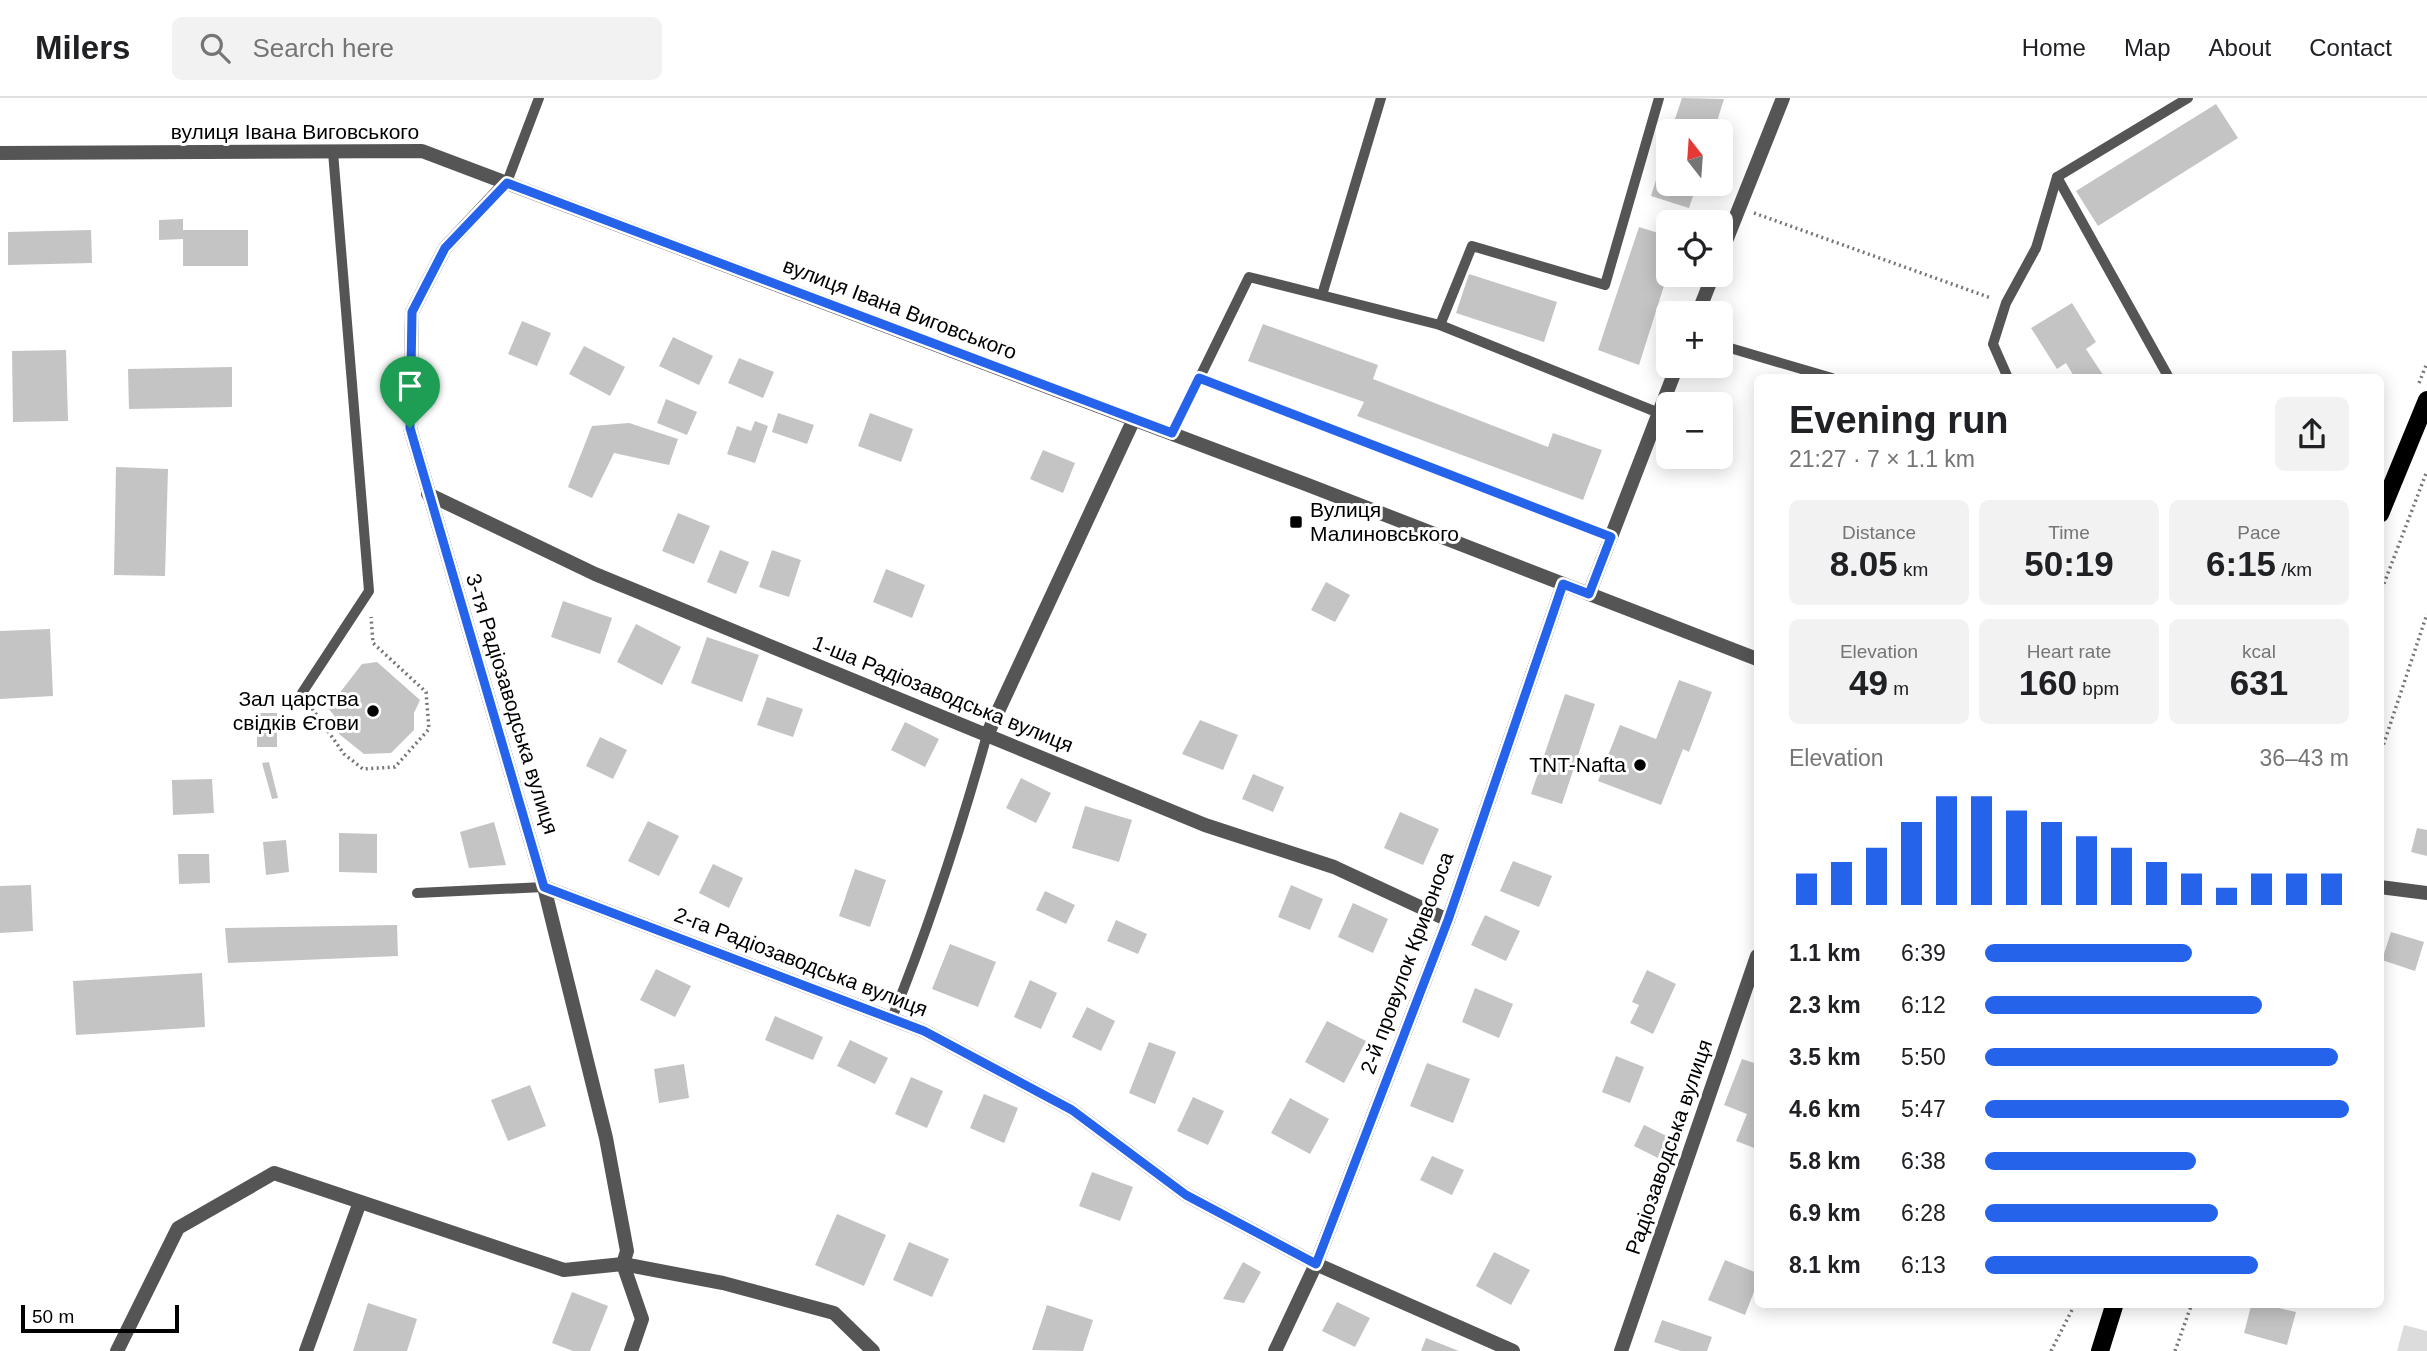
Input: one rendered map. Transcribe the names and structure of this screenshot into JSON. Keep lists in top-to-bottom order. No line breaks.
{"streets":{"street":["вулиця Івана Виговського","1-ша Радіозаводська вулиця","3-тя Радіозаводська вулиця","2-га Радіозаводська вулиця","2-й провулок Кривоноса","Радіозаводська вулиця"]},"crossings":[["вулиця Івана Виговського","3-тя Радіозаводська вулиця"],["вулиця Івана Виговського","2-й провулок Кривоноса"],["1-ша Радіозаводська вулиця","3-тя Радіозаводська вулиця"],["1-ша Радіозаводська вулиця","2-й провулок Кривоноса"],["3-тя Радіозаводська вулиця","2-га Радіозаводська вулиця"],["2-га Радіозаводська вулиця","2-й провулок Кривоноса"]],"places":{"transit":["Вулиця Малиновського"],"other":["Зал царства свідків Єгови","TNT-Nafta"]},"scale_bar":"50 m","north":"top","page":{"header":"Milers","search":"Search here","nav":["Home","Map","About","Contact"],"map_buttons":["+","−"],"heading":["Evening run","21:27 · 7 × 1.1 km"],"stats":[["Distance","8.05 km"],["Time","50:19"],["Pace","6:15 /km"],["Elevation","49 m"],["Heart rate","160 bpm"],["kcal","631"]],"chart":["Elevation","36–43 m"],"list":[{"name":"1.1 km","note":"6:39"},{"name":"2.3 km","note":"6:12"},{"name":"3.5 km","note":"5:50"},{"name":"4.6 km","note":"5:47"},{"name":"5.8 km","note":"6:38"},{"name":"6.9 km","note":"6:28"},{"name":"8.1 km","note":"6:13"}],"scale":"50 m"}}
